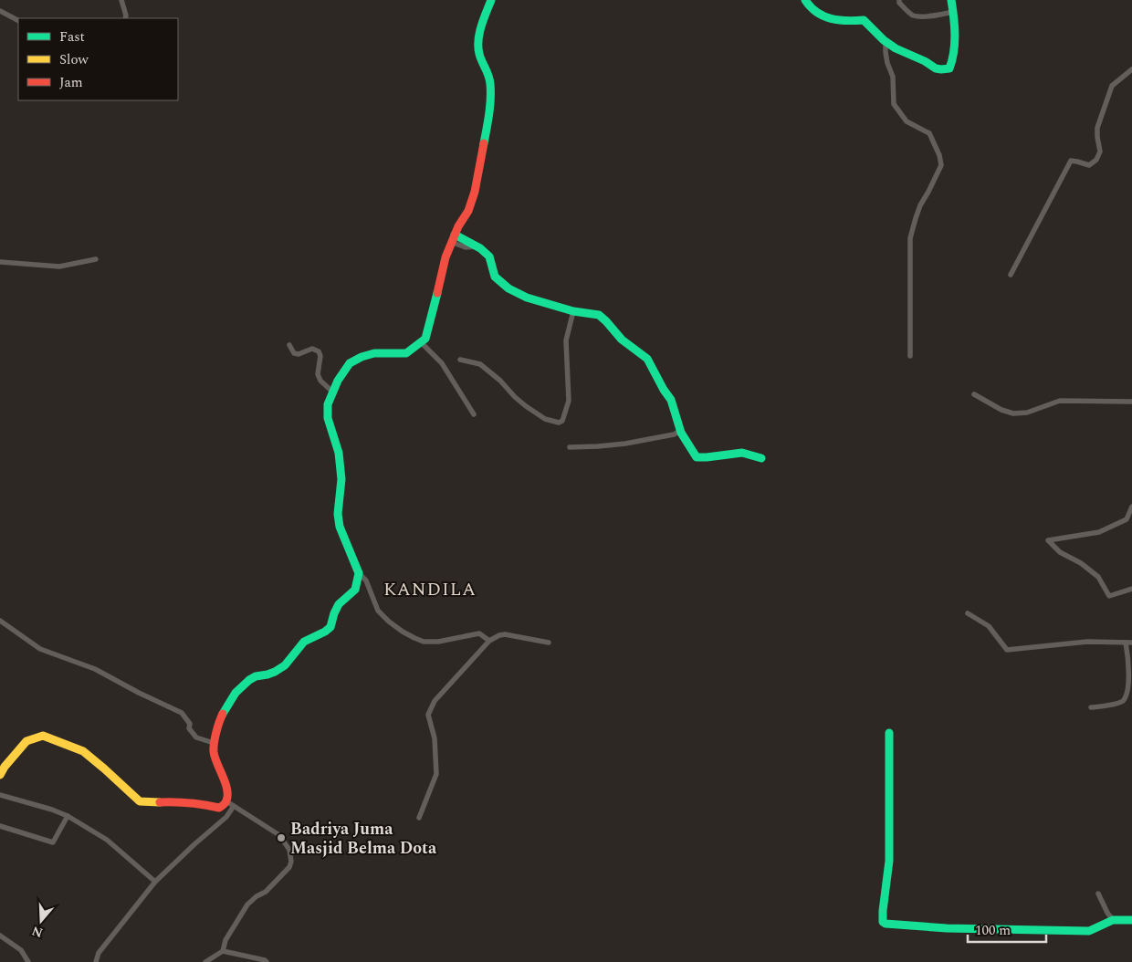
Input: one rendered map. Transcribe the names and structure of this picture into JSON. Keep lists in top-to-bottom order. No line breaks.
{"districts":["KANDILA"],"places":["Badriya Juma Masjid Belma Dota"],"legend":["Fast","Slow","Jam"],"scale_bar":"100 m","north":"bottom"}
